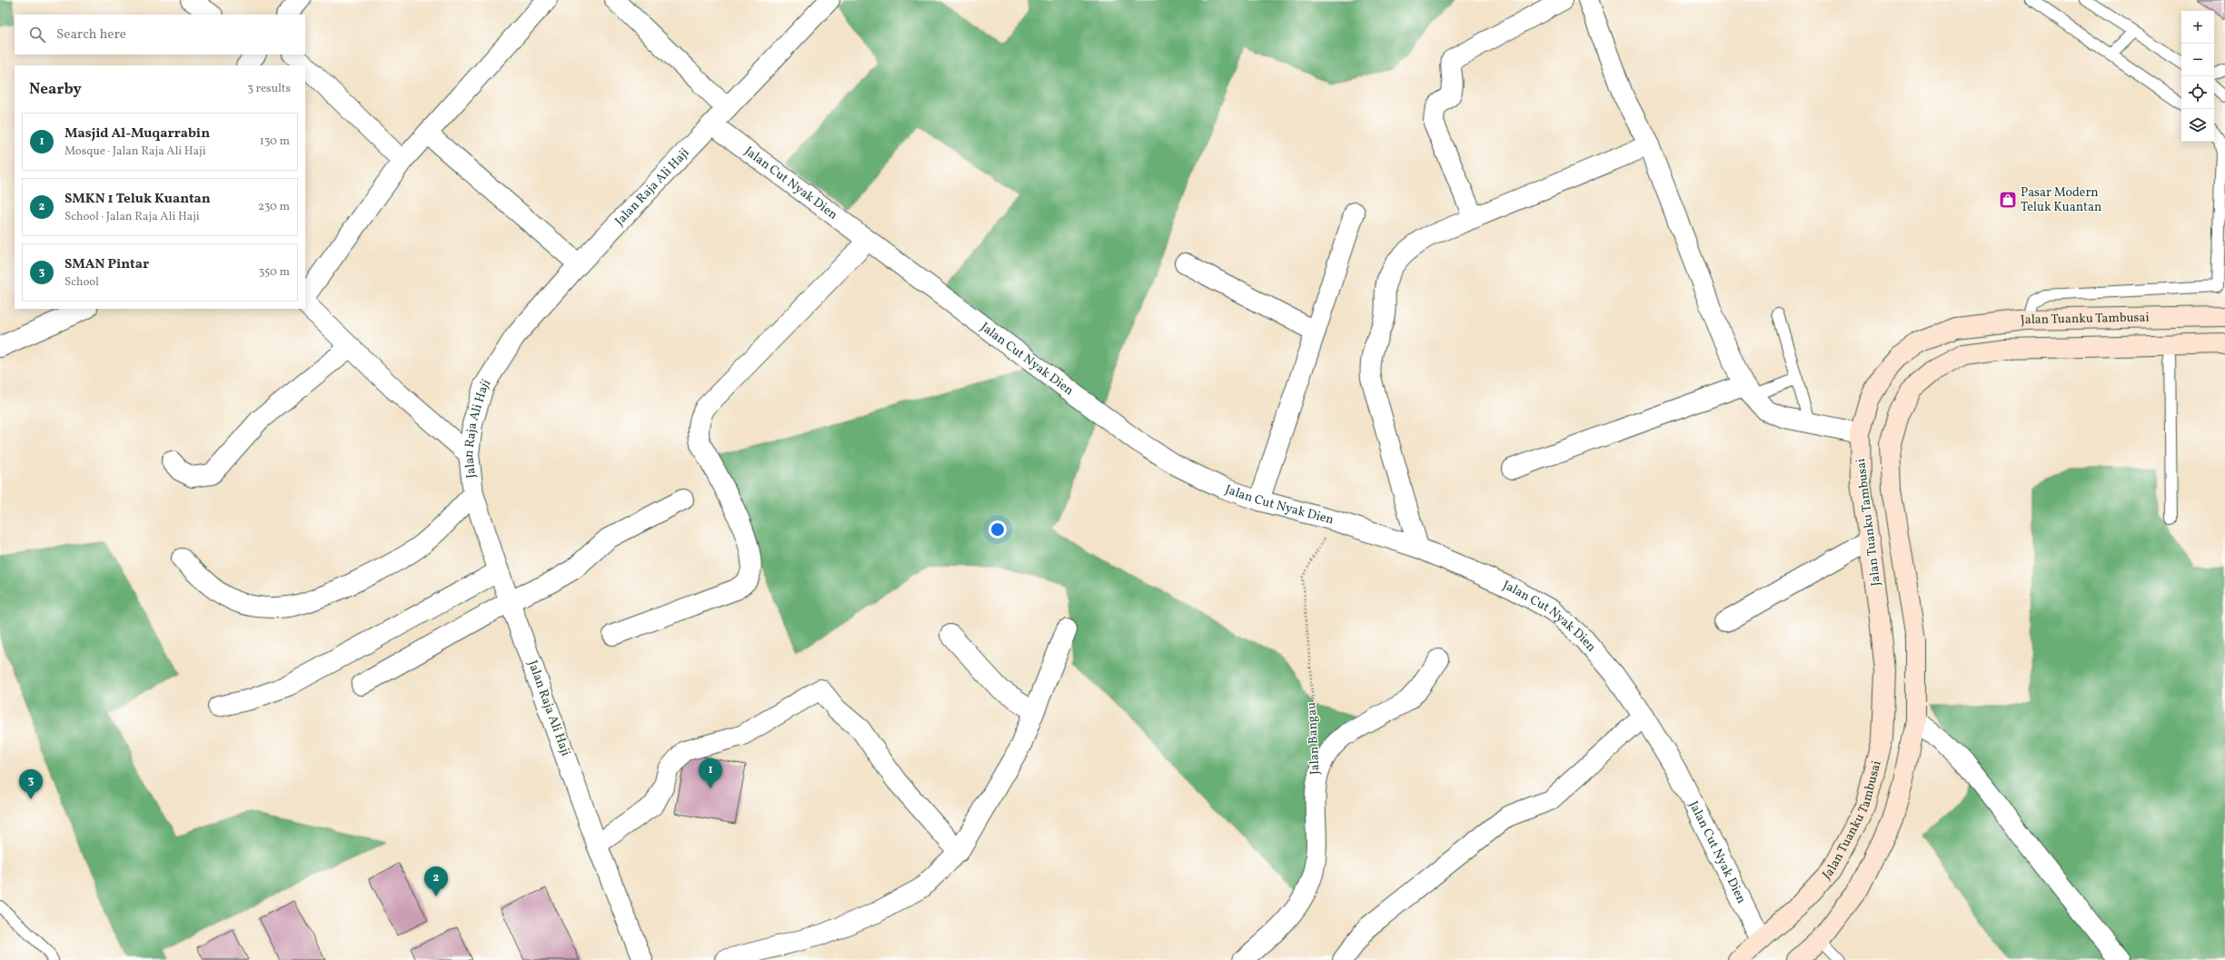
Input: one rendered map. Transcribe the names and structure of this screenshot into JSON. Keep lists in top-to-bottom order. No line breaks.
{"streets":{"main road":["Jalan Tuanku Tambusai"],"street":["Jalan Cut Nyak Dien","Jalan Raja Ali Haji","Jalan Bangau"]},"crossings":[["Jalan Cut Nyak Dien","Jalan Raja Ali Haji"],["Jalan Cut Nyak Dien","Jalan Tuanku Tambusai"],["Jalan Cut Nyak Dien","Jalan Bangau"]],"places":{"shop":["Pasar Modern Teluk Kuantan"]},"page":{"map_buttons":["+","−"],"search":"Search here","heading":["Nearby","3 results"],"list":[{"mark":"1","name":"Masjid Al-Muqarrabin","note":"Mosque · Jalan Raja Ali Haji","value":"130 m"},{"mark":"2","name":"SMKN 1 Teluk Kuantan","note":"School · Jalan Raja Ali Haji","value":"230 m"},{"mark":"3","name":"SMAN Pintar","note":"School","value":"350 m"}],"pins":["1","3","2"]}}
